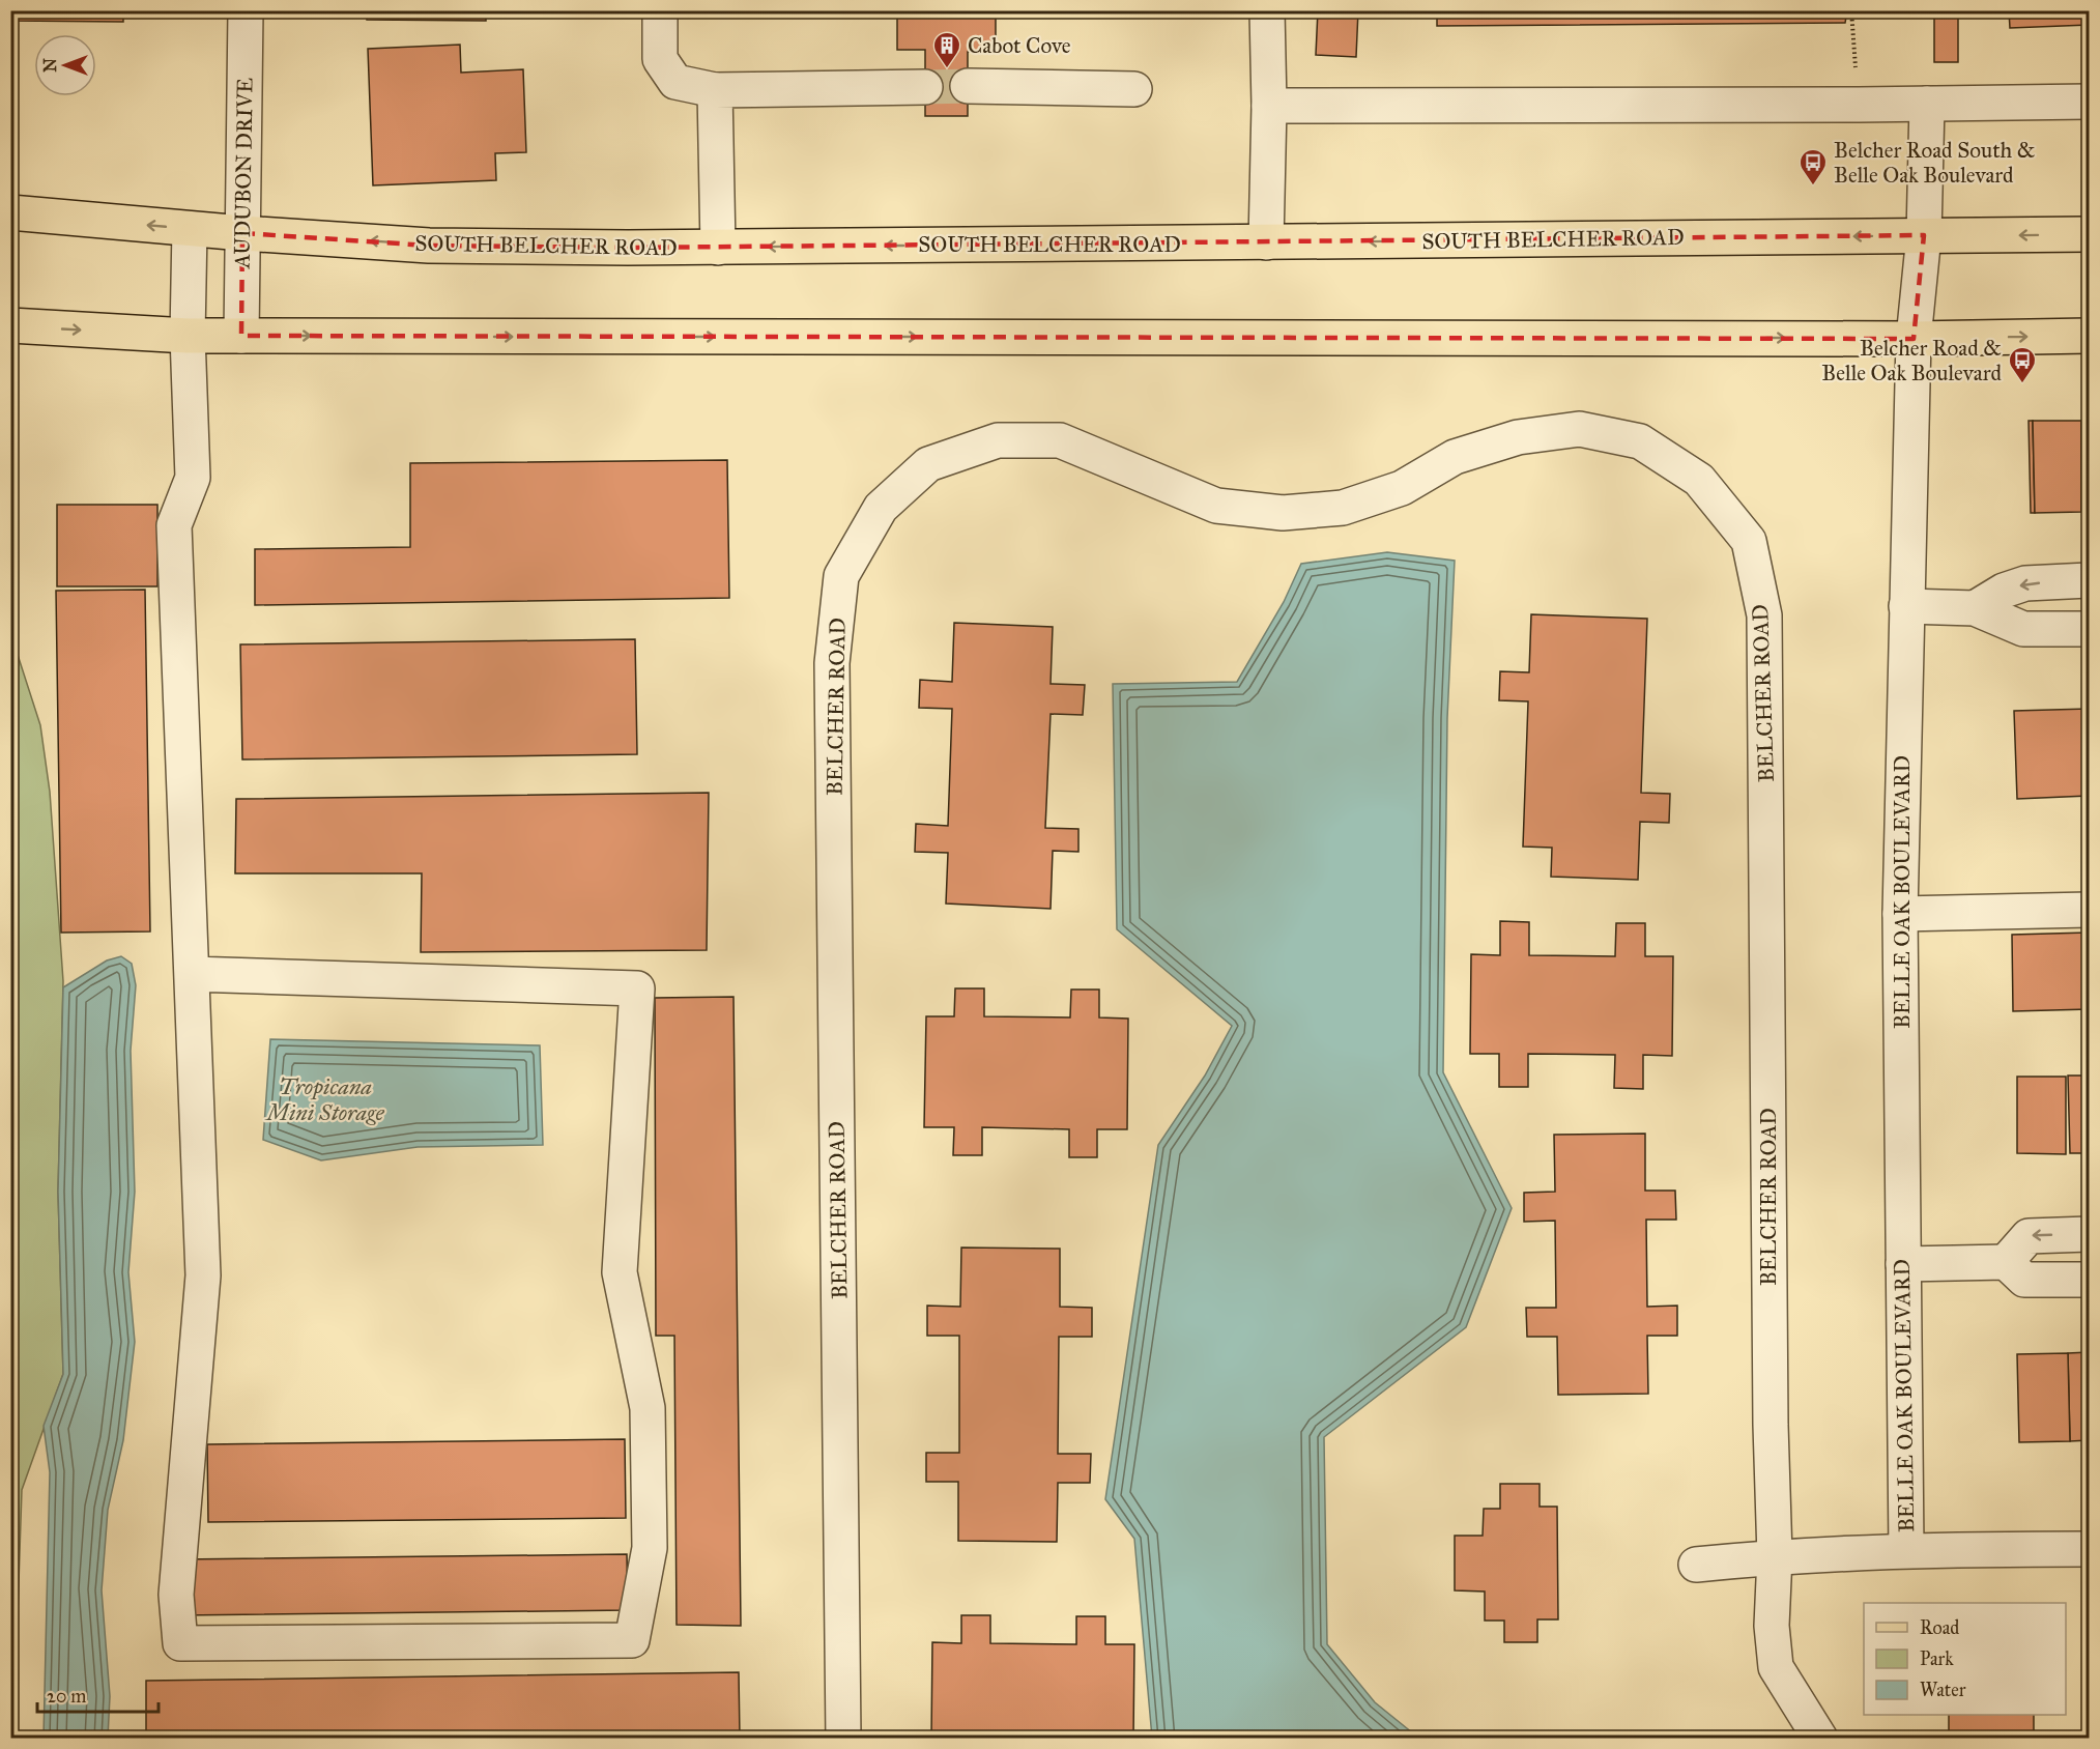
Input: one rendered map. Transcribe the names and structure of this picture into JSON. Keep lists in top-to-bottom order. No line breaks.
{"streets":{"main road":["SOUTH BELCHER ROAD"],"street":["AUDUBON DRIVE","BELCHER ROAD","BELLE OAK BOULEVARD"]},"crossings":[["AUDUBON DRIVE","SOUTH BELCHER ROAD"],["SOUTH BELCHER ROAD","BELLE OAK BOULEVARD"]],"water":["Tropicana Mini Storage"],"places":{"building":["Cabot Cove"],"bus stop":["Belcher Road South & Belle Oak Boulevard","Belcher Road & Belle Oak Boulevard"]},"legend":["Road","Park","Water"],"scale_bar":"20 m","north":"left"}
